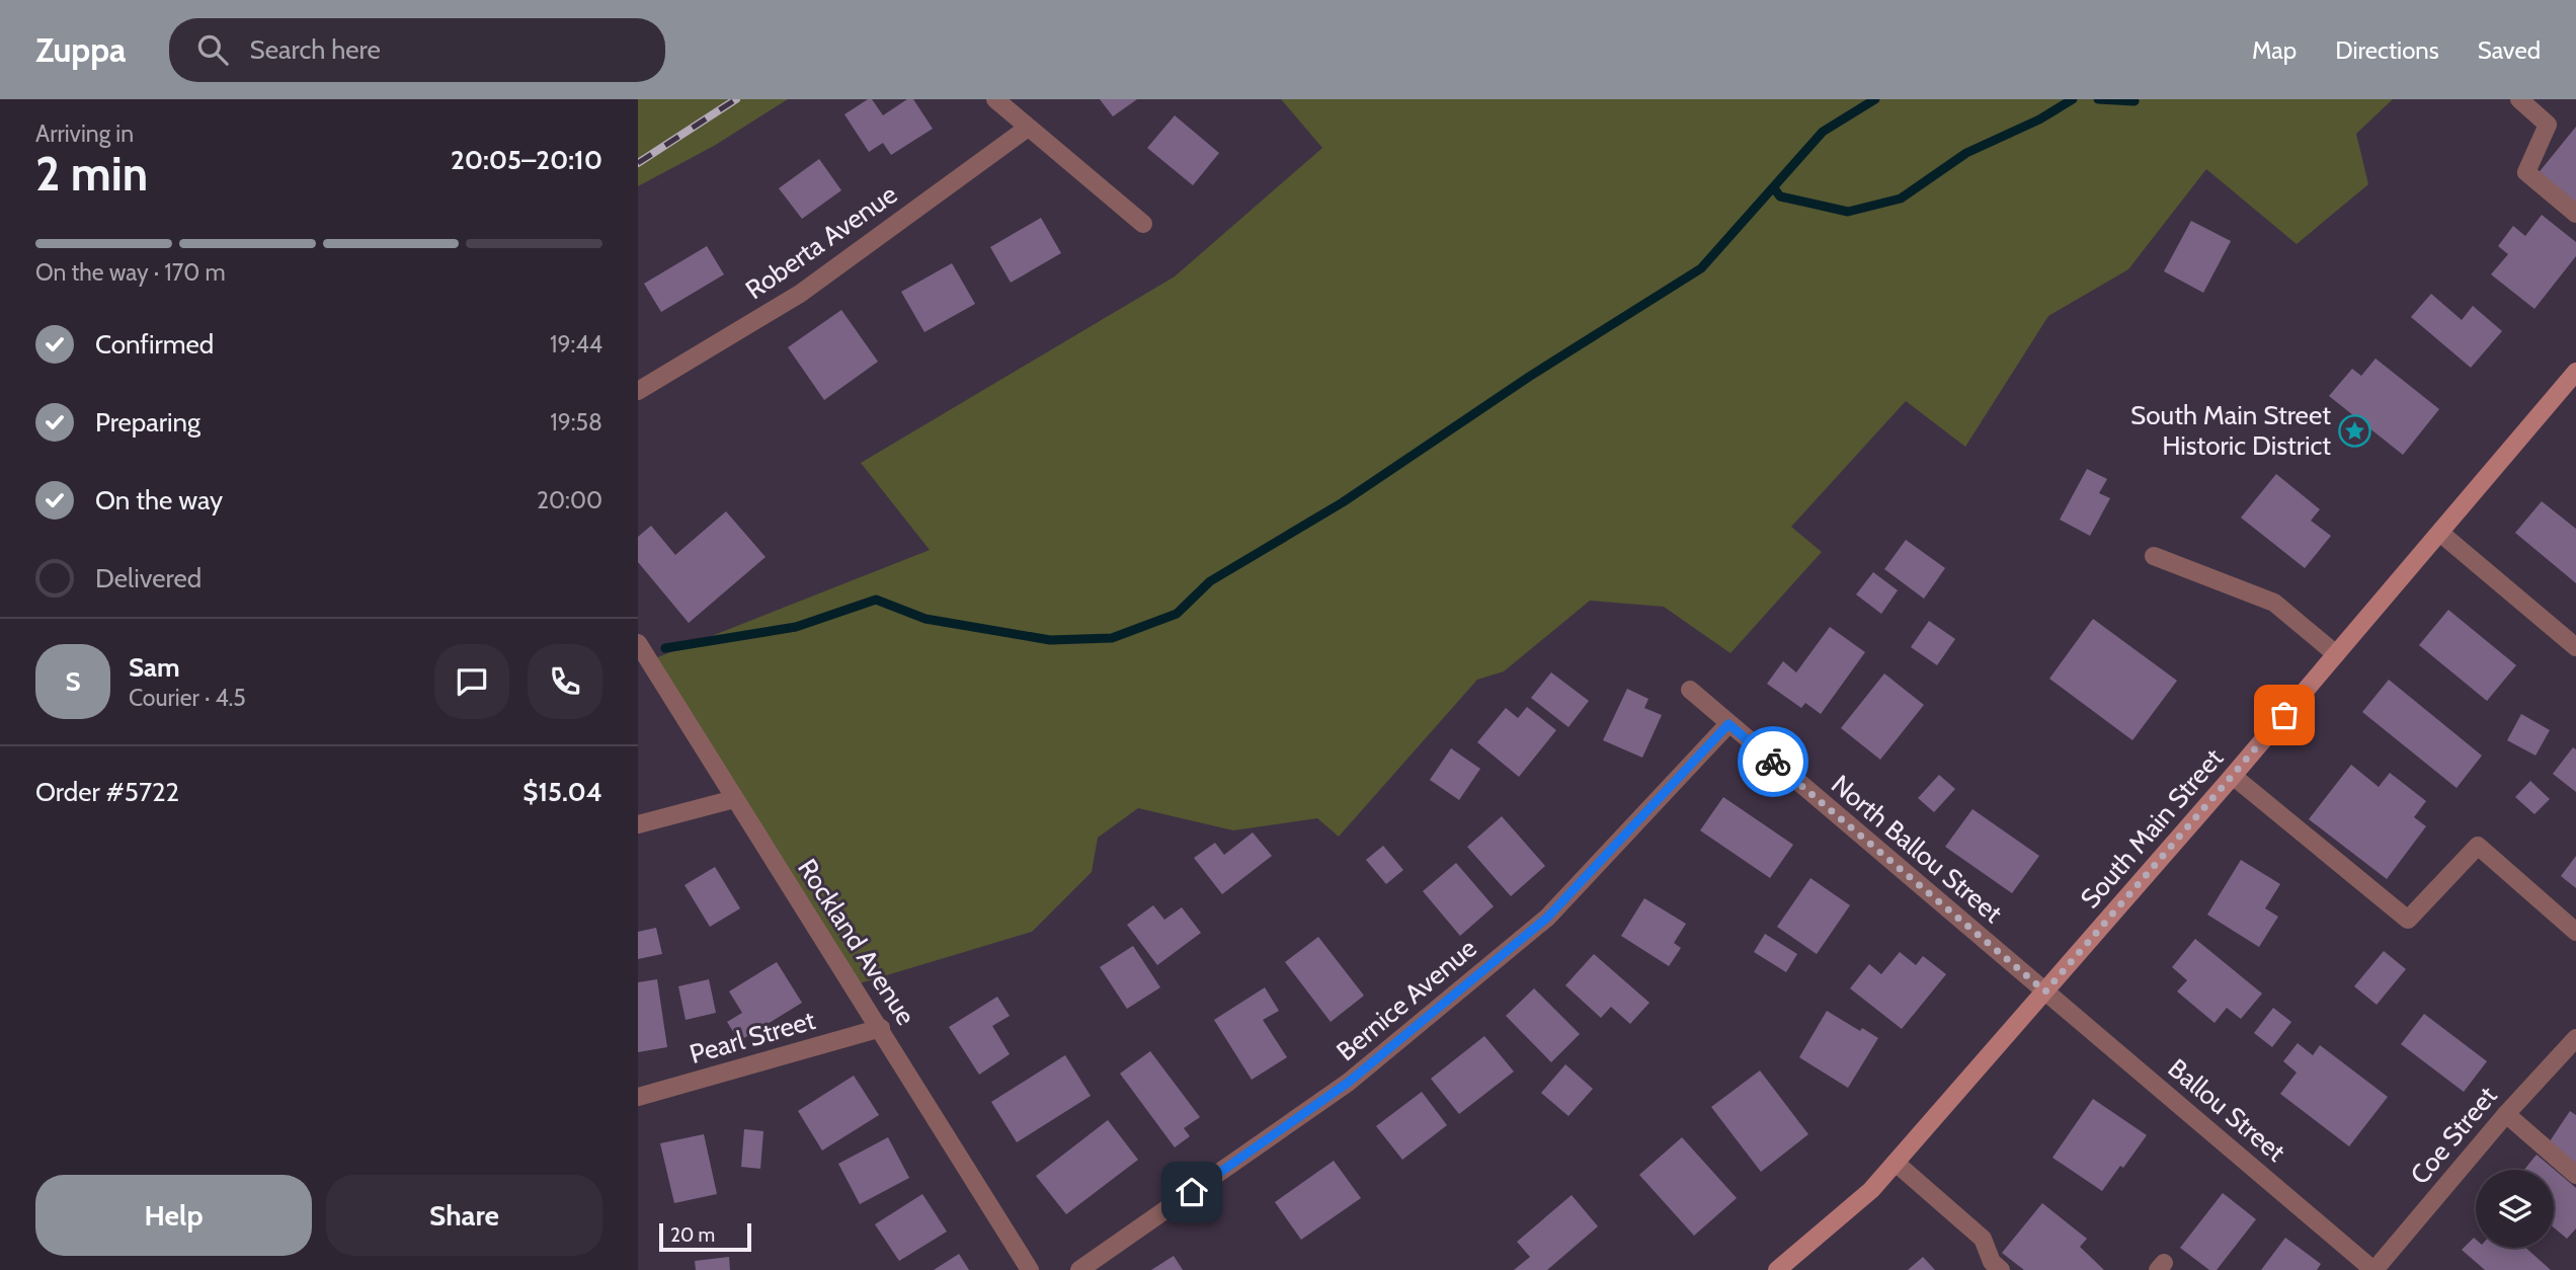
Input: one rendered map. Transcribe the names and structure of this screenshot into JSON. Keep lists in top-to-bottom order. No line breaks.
{"streets":{"main road":["South Main Street"],"street":["Roberta Avenue","North Ballou Street","Rockland Avenue","Bernice Avenue","Pearl Street","Ballou Street","Coe Street"]},"crossings":[["South Main Street","North Ballou Street"],["South Main Street","Ballou Street"],["North Ballou Street","Bernice Avenue"],["North Ballou Street","Ballou Street"],["Rockland Avenue","Pearl Street"],["Ballou Street","Coe Street"]],"places":{"place":["South Main Street Historic District"]},"scale_bar":"20 m","page":{"header":"Zuppa","search":"Search here","nav":["Map","Directions","Saved"],"heading":["2 min","Arriving in","20:05–20:10"],"panel":["Sam","Courier · 4.5","Order #5722","$15.04"],"bar":"On the way · 170 m","list":[["Confirmed","19:44"],["Preparing","19:58"],["On the way","20:00"],"Delivered"],"round":"S","buttons":["Help","Share"],"scale":"20 m"}}
